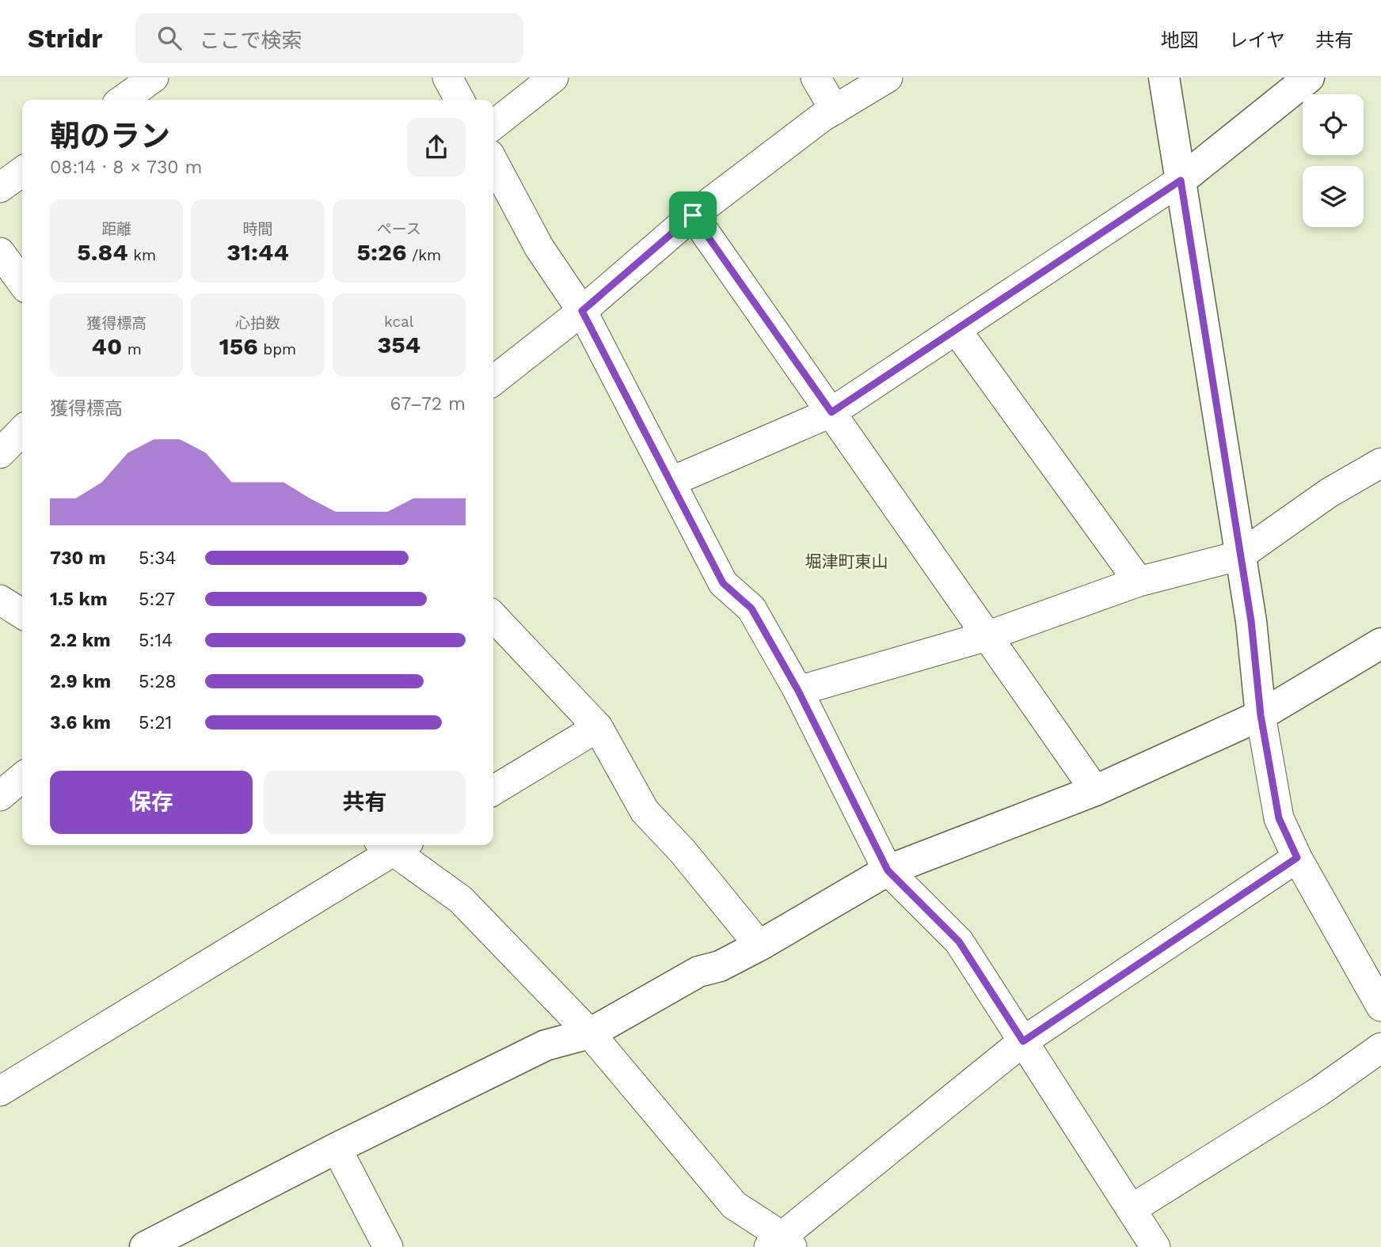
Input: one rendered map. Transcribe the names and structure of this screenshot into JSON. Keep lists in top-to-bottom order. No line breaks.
{"districts":["堀津町東山"],"page":{"header":"Stridr","search":"ここで検索","nav":["地図","レイヤ","共有"],"heading":["朝のラン","08:14 · 8 × 730 m"],"stats":[["距離","5.84 km"],["時間","31:44"],["ペース","5:26 /km"],["獲得標高","40 m"],["心拍数","156 bpm"],["kcal","354"]],"chart":["獲得標高","67–72 m"],"list":[{"name":"730 m","note":"5:34"},{"name":"1.5 km","note":"5:27"},{"name":"2.2 km","note":"5:14"},{"name":"2.9 km","note":"5:28"},{"name":"3.6 km","note":"5:21"}],"buttons":["保存","共有"]}}
